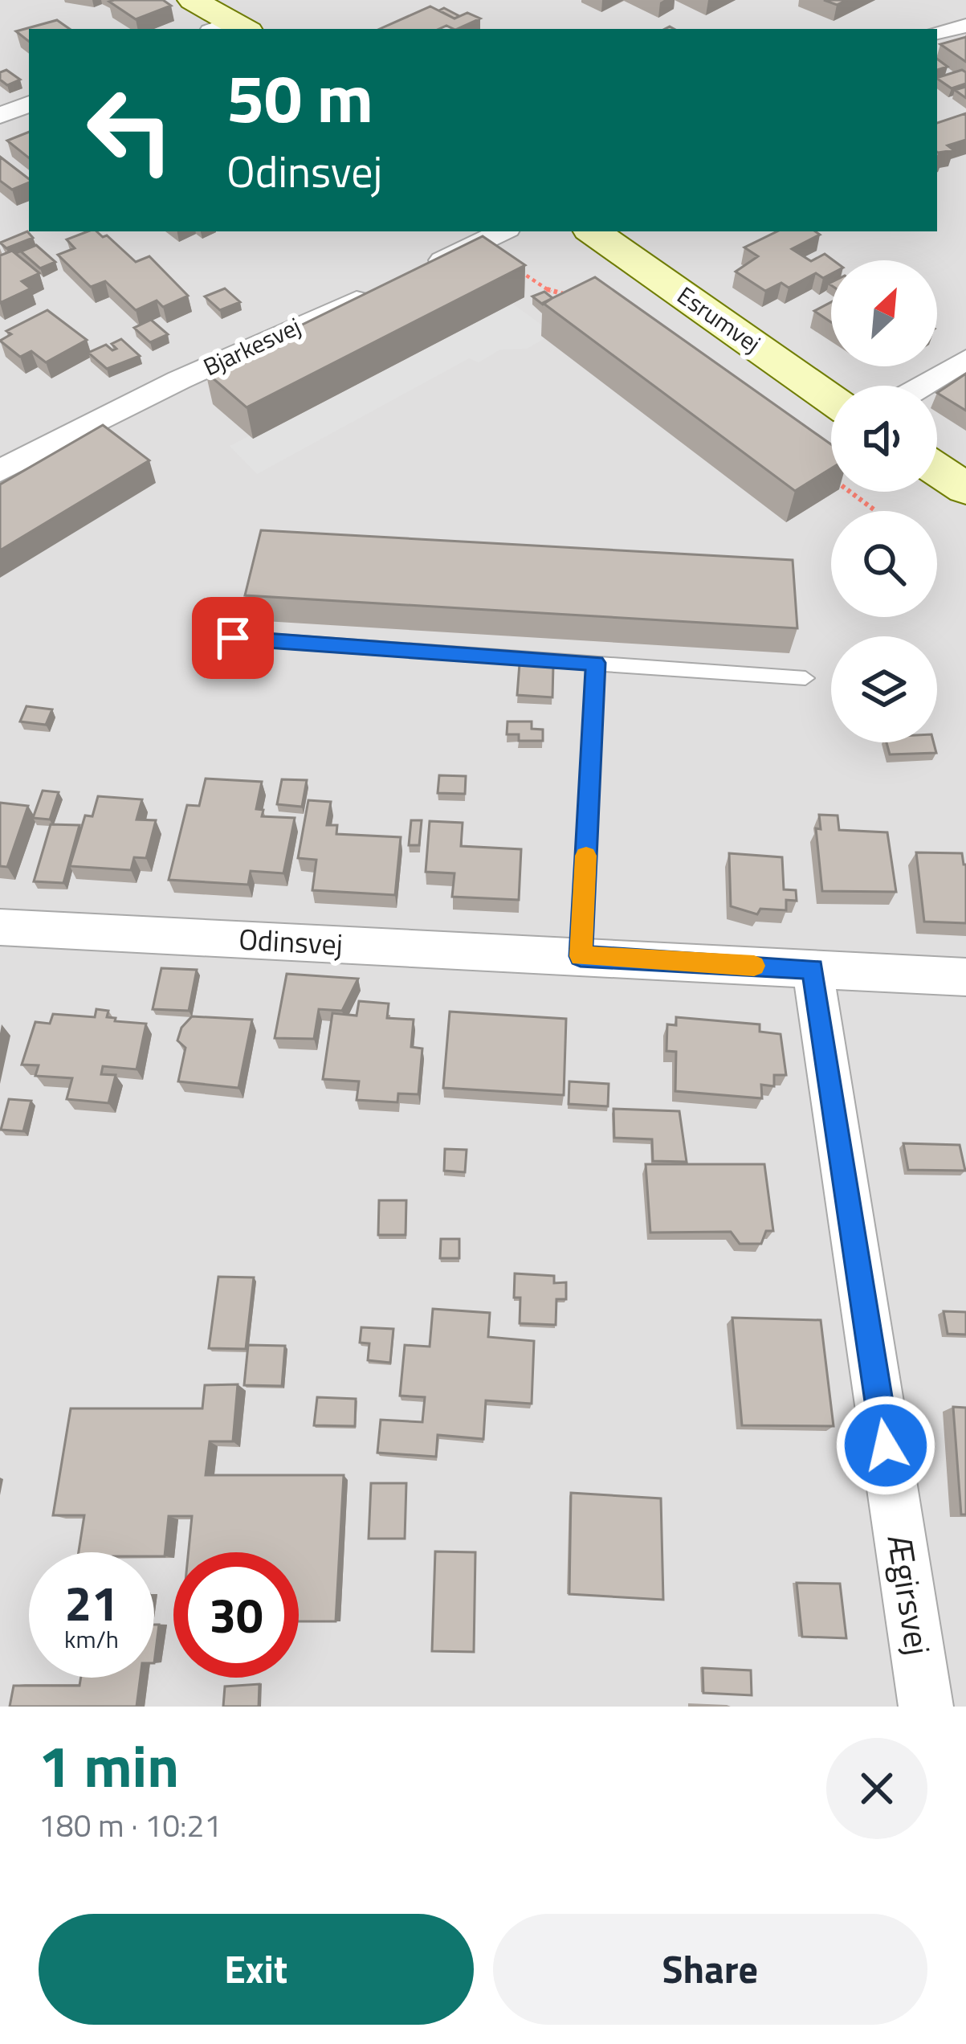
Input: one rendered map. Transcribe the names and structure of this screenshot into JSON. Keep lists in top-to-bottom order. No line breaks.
{"streets":{"street":["Esrumvej","Bjarkesvej","Odinsvej","Ægirsvej"]},"crossings":[["Odinsvej","Ægirsvej"]],"north":"top right","page":{"turn":["50 m","Odinsvej"],"speed":"21 km/h","limit":"30","heading":["1 min","180 m · 10:21"],"buttons":["Exit","Share"]}}
